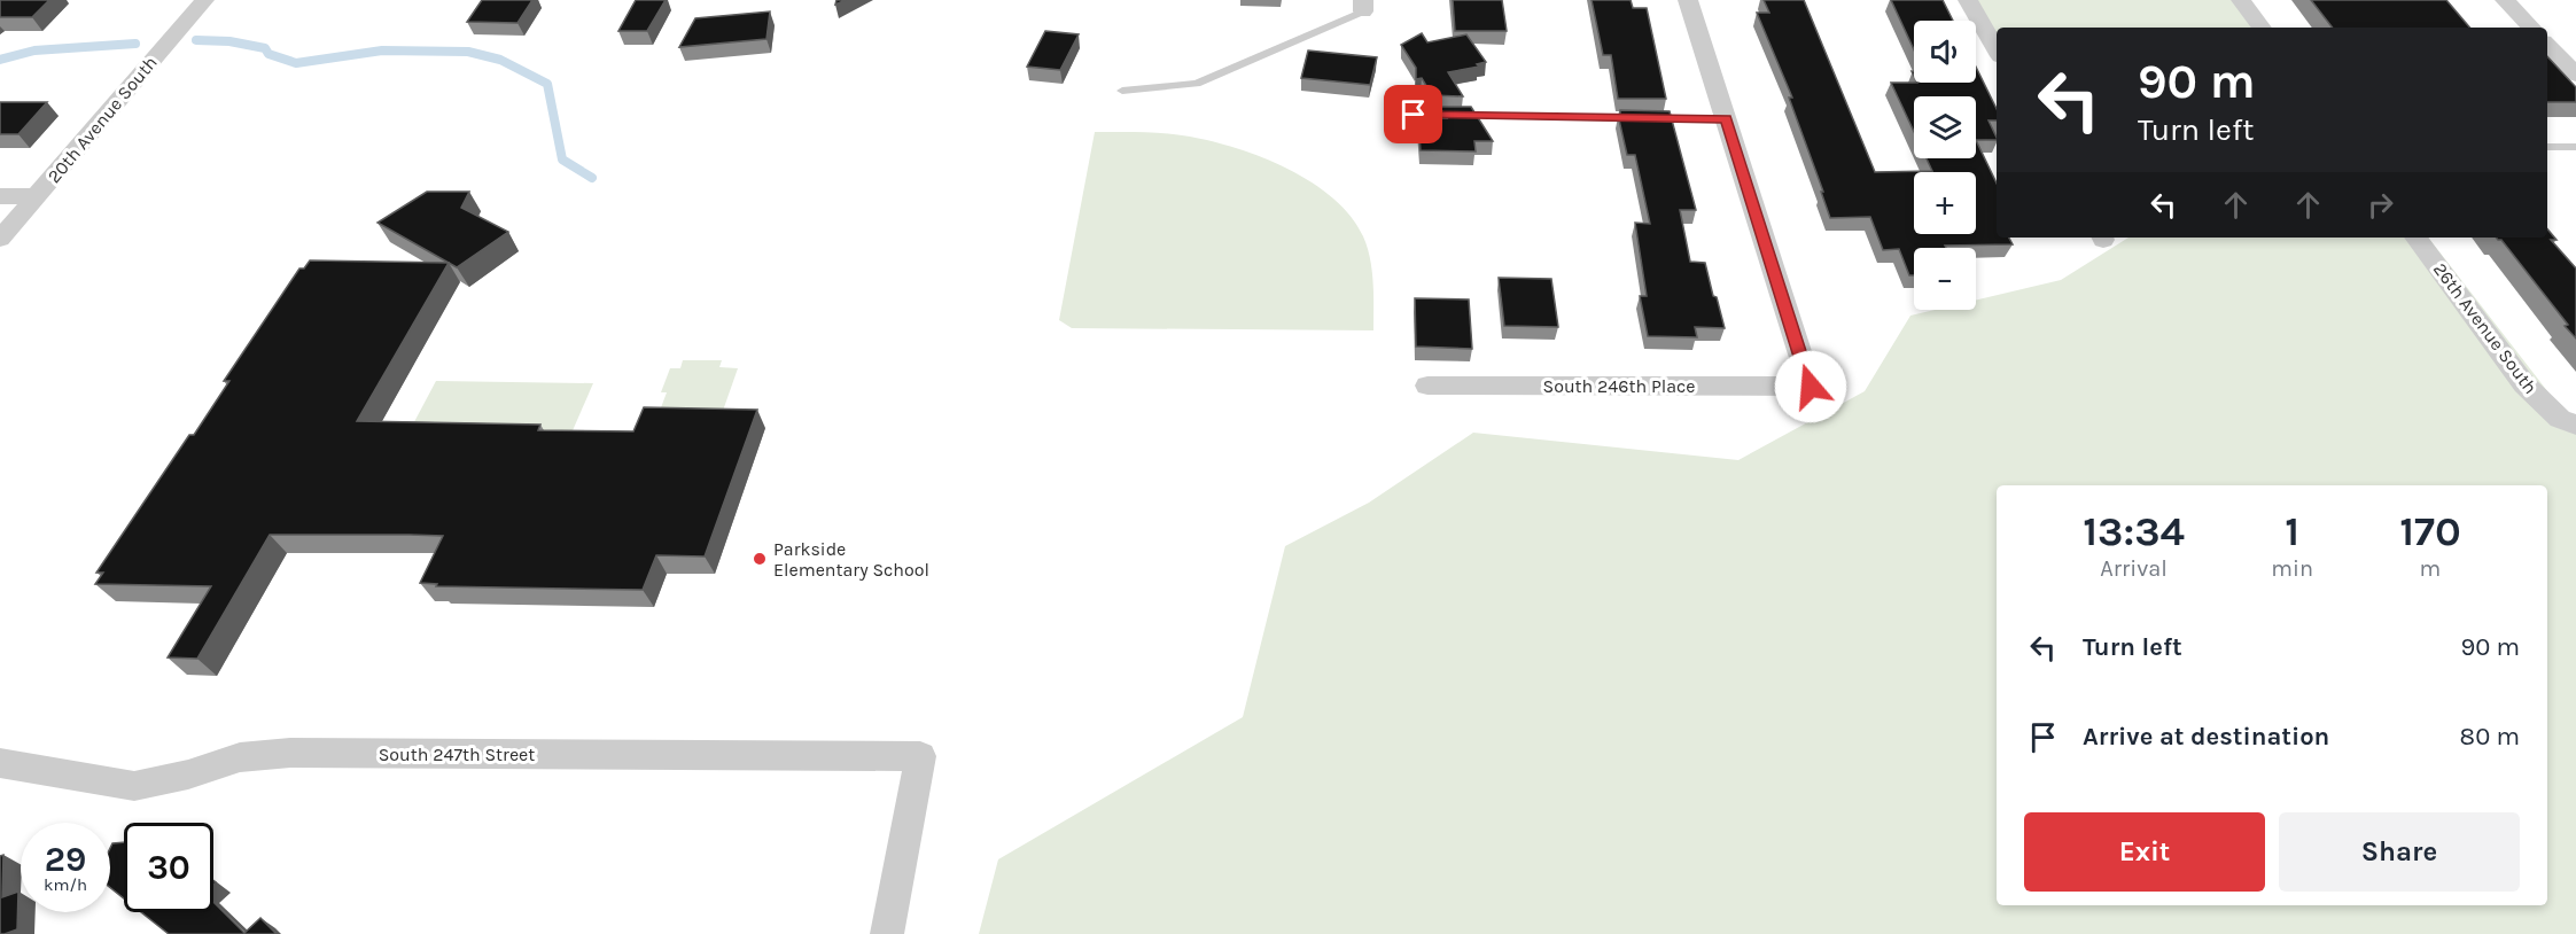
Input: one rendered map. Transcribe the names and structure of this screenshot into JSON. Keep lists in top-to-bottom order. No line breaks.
{"streets":{"street":["20th Avenue South","26th Avenue South","South 246th Place","South 247th Street"]},"places":["Parkside Elementary School"],"page":{"map_buttons":["+","−"],"turn":["90 m","Turn left"],"eta":["13:34","Arrival","1","min","170","m"],"list":[{"name":"Turn left","value":"90 m"},{"name":"Arrive at destination","value":"80 m"}],"buttons":["Exit","Share"],"speed":"29 km/h","limit":"30"}}
